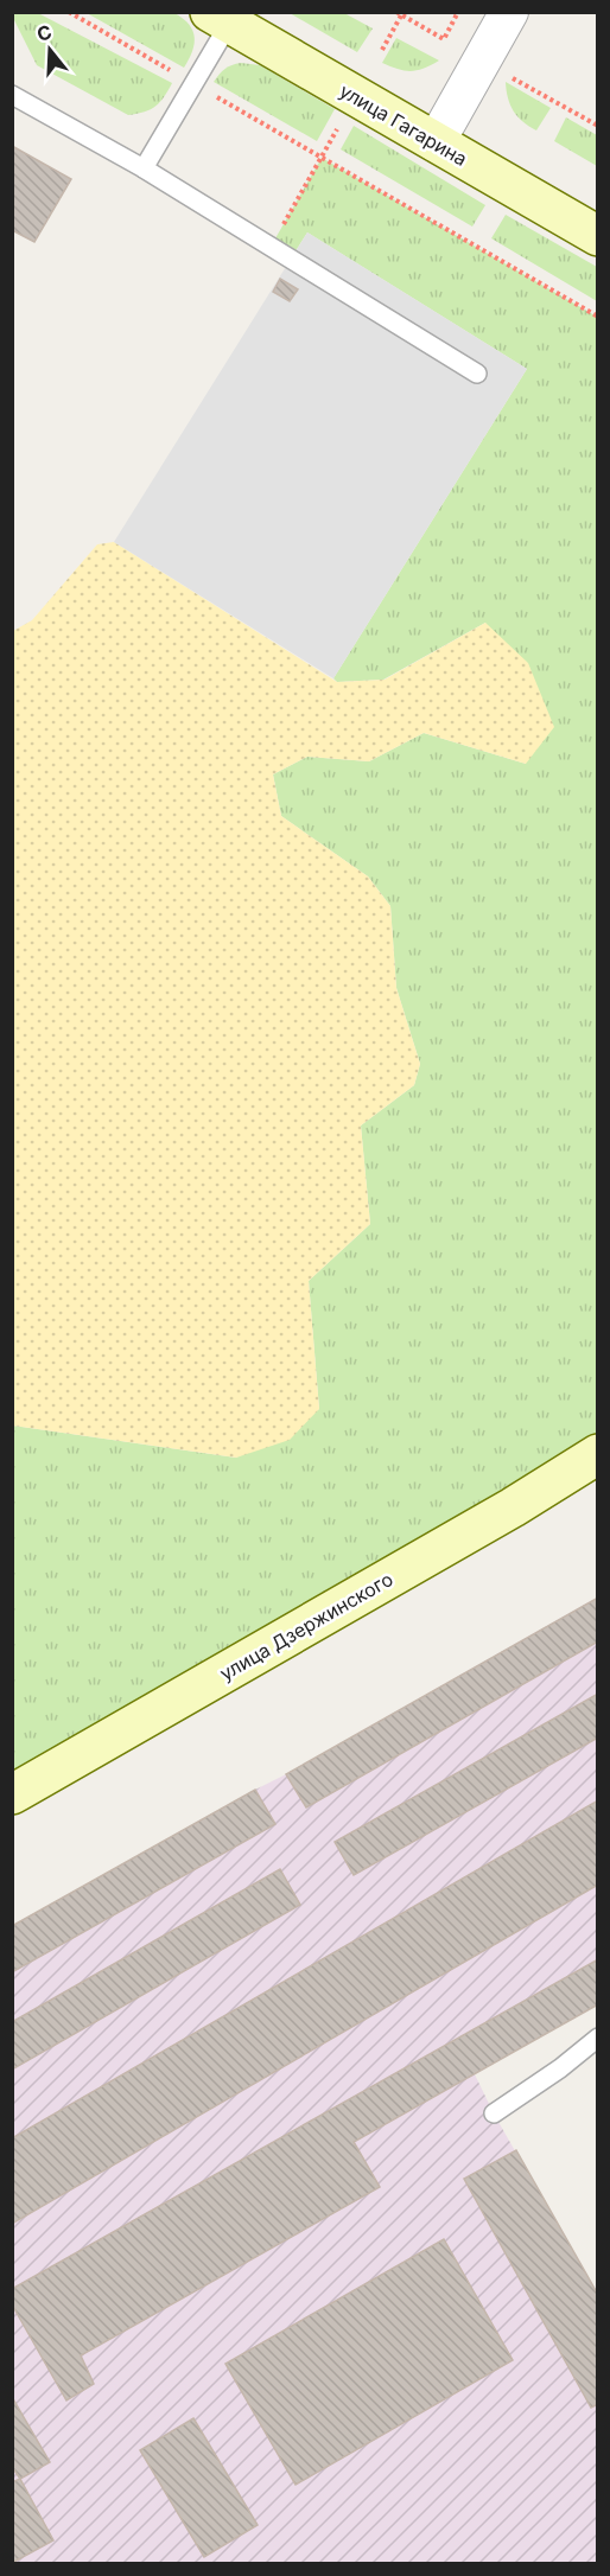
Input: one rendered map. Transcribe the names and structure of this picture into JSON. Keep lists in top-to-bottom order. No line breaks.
{"streets":{"main road":["улица Гагарина","улица Дзержинского"]},"north":"top"}
